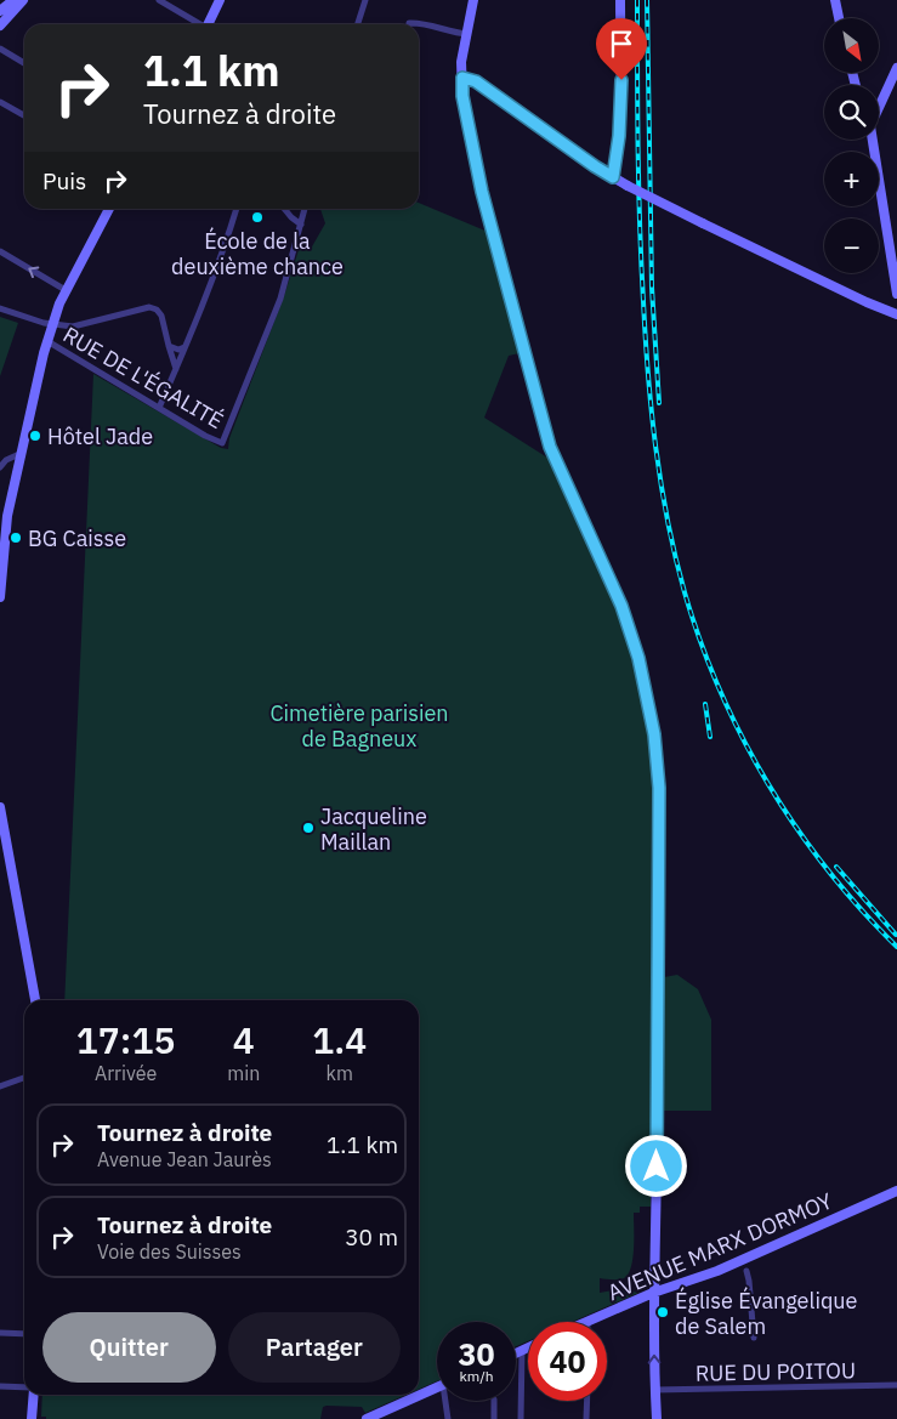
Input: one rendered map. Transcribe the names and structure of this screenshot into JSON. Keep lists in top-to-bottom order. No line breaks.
{"streets":{"street":["RUE DE L'ÉGALITÉ","AVENUE MARX DORMOY","RUE DU POITOU"]},"parks":["Cimetière parisien de Bagneux"],"places":["École de la deuxième chance","Hôtel Jade","BG Caisse","Jacqueline Maillan","Église Évangelique de Salem"],"north":"bottom right","page":{"map_buttons":["+","−"],"turn":["1.1 km","Tournez à droite"],"then":"Puis","eta":["17:15","Arrivée","4","min","1.4","km"],"list":[{"name":"Tournez à droite","note":"Avenue Jean Jaurès","value":"1.1 km"},{"name":"Tournez à droite","note":"Voie des Suisses","value":"30 m"}],"buttons":["Quitter","Partager"],"speed":"30 km/h","limit":"40"}}
